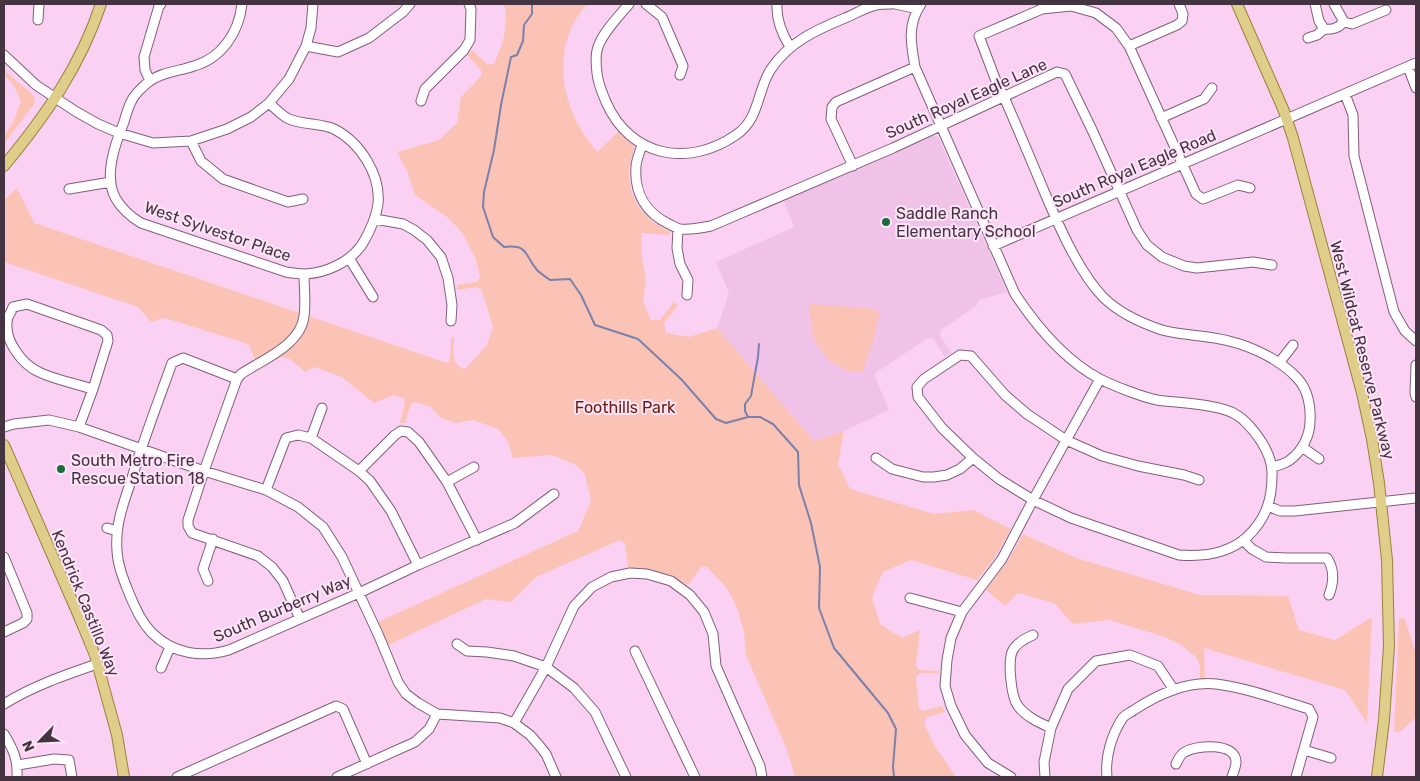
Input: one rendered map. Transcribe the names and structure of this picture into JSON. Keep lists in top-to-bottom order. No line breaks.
{"streets":{"main road":["West Wildcat Reserve Parkway","Kendrick Castillo Way"],"street":["South Royal Eagle Lane","South Royal Eagle Road","West Sylvestor Place","South Burberry Way"]},"crossings":[["South Royal Eagle Lane","South Royal Eagle Road"],["South Royal Eagle Road","West Wildcat Reserve Parkway"]],"parks":["Foothills Park"],"places":["Saddle Ranch Elementary School","South Metro Fire Rescue Station 18"],"north":"bottom left"}
